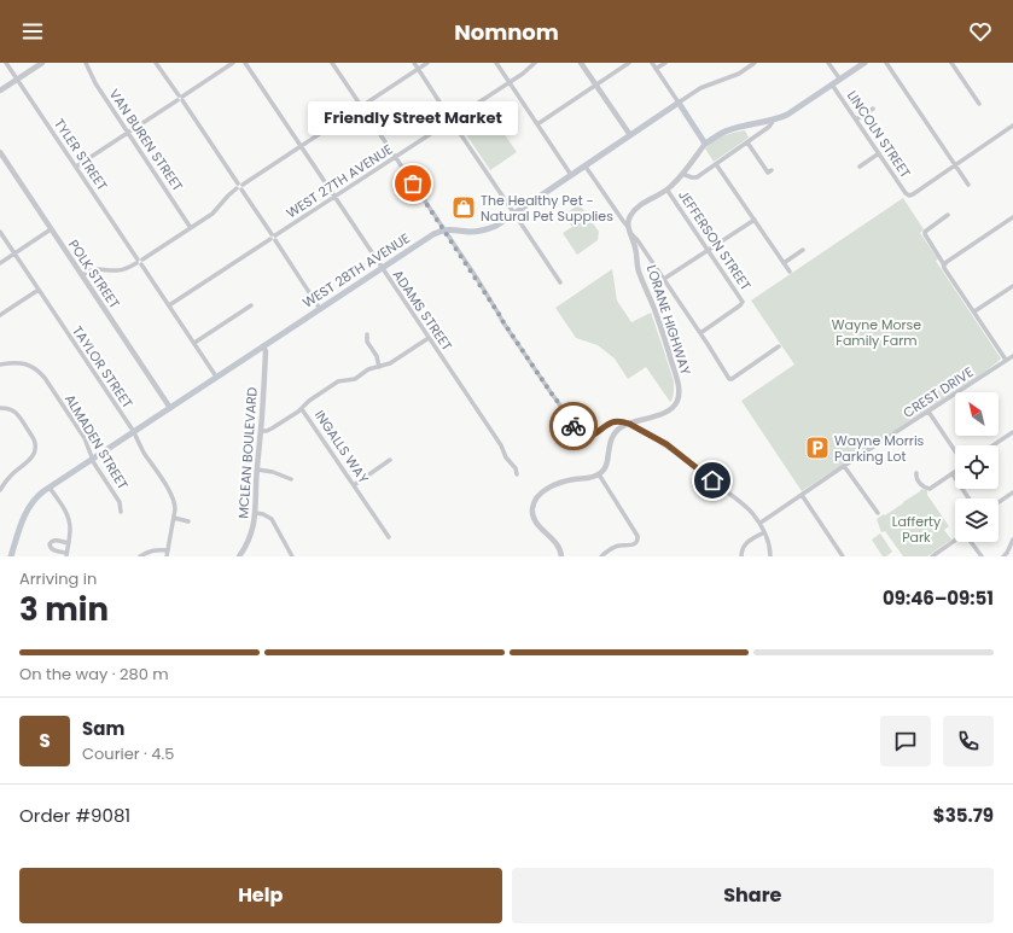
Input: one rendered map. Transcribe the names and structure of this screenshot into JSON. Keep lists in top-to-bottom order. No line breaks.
{"streets":{"main road":["WEST 28TH AVENUE"],"street":["LINCOLN STREET","VAN BUREN STREET","TYLER STREET","WEST 27TH AVENUE","JEFFERSON STREET","POLK STREET","ADAMS STREET","LORANE HIGHWAY","TAYLOR STREET","CREST DRIVE","ALMADEN STREET","INGALLS WAY","MCLEAN BOULEVARD"]},"crossings":[["TYLER STREET","WEST 27TH AVENUE"],["TYLER STREET","WEST 28TH AVENUE"],["WEST 27TH AVENUE","ADAMS STREET"],["WEST 28TH AVENUE","POLK STREET"],["WEST 28TH AVENUE","ADAMS STREET"],["WEST 28TH AVENUE","TAYLOR STREET"],["WEST 28TH AVENUE","ALMADEN STREET"],["WEST 28TH AVENUE","MCLEAN BOULEVARD"],["INGALLS WAY","MCLEAN BOULEVARD"]],"parks":["Wayne Morse Family Farm","Lafferty Park"],"places":{"other":["Friendly Street Market"],"shop":["The Healthy Pet - Natural Pet Supplies"],"parking":["Wayne Morris Parking Lot"]},"north":"top left","page":{"header":"Nomnom","bubble":"Friendly Street Market","heading":["3 min","Arriving in","09:46–09:51"],"panel":["Sam","Courier · 4.5","Order #9081","$35.79"],"bar":"On the way · 280 m","round":"S","buttons":["Help","Share"]}}
